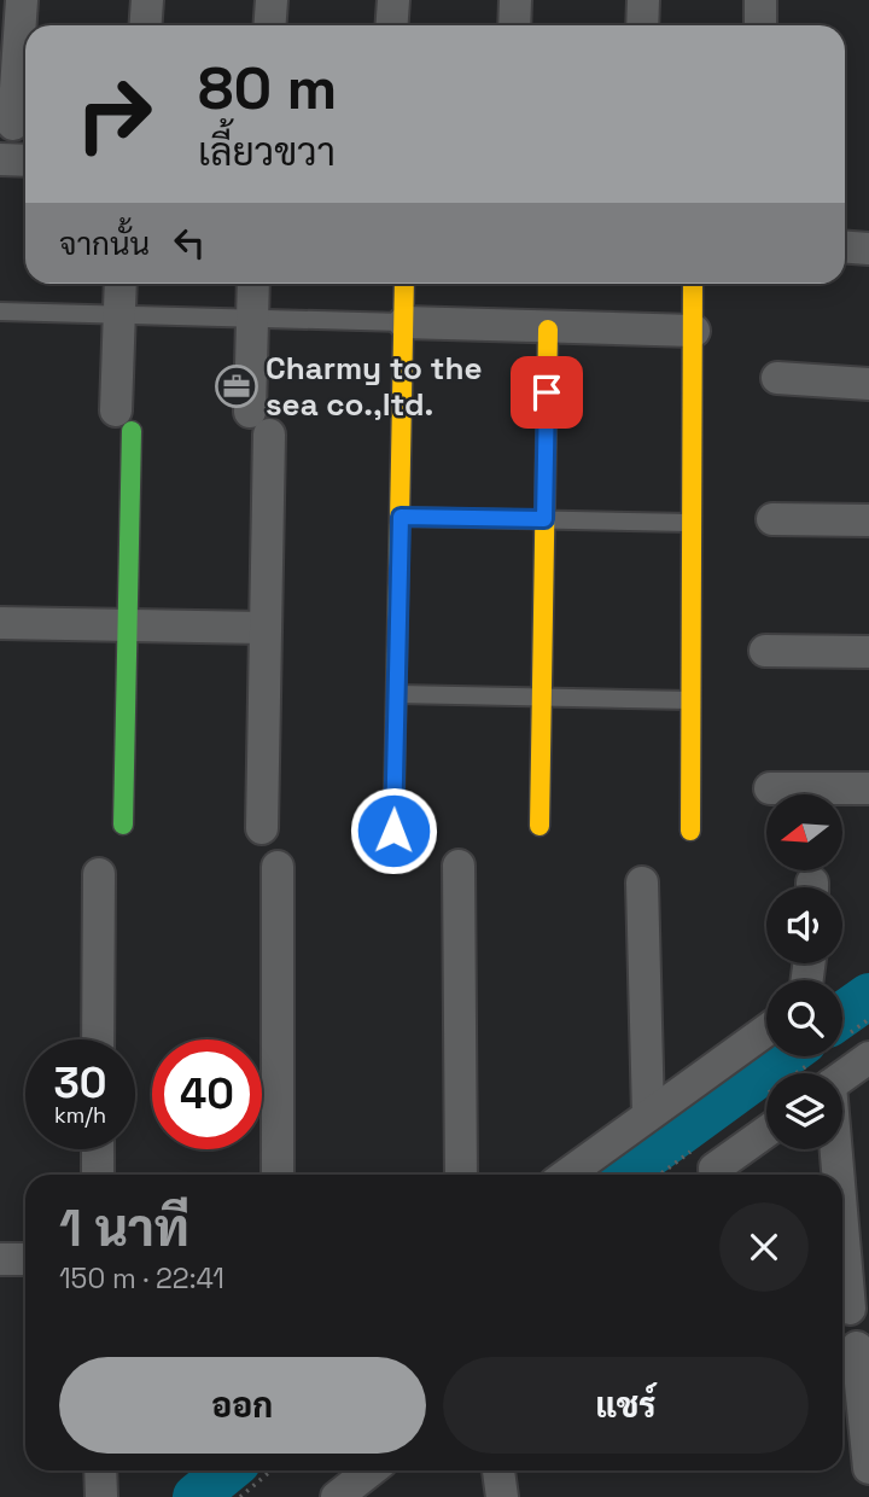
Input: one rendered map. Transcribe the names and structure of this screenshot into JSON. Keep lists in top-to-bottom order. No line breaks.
{"places":{"office":["Charmy to the sea co.,ltd."]},"north":"left","page":{"turn":["80 m","เลี้ยวขวา"],"then":"จากนั้น","speed":"30 km/h","limit":"40","heading":["1 นาที","150 m · 22:41"],"buttons":["ออก","แชร์"]}}
